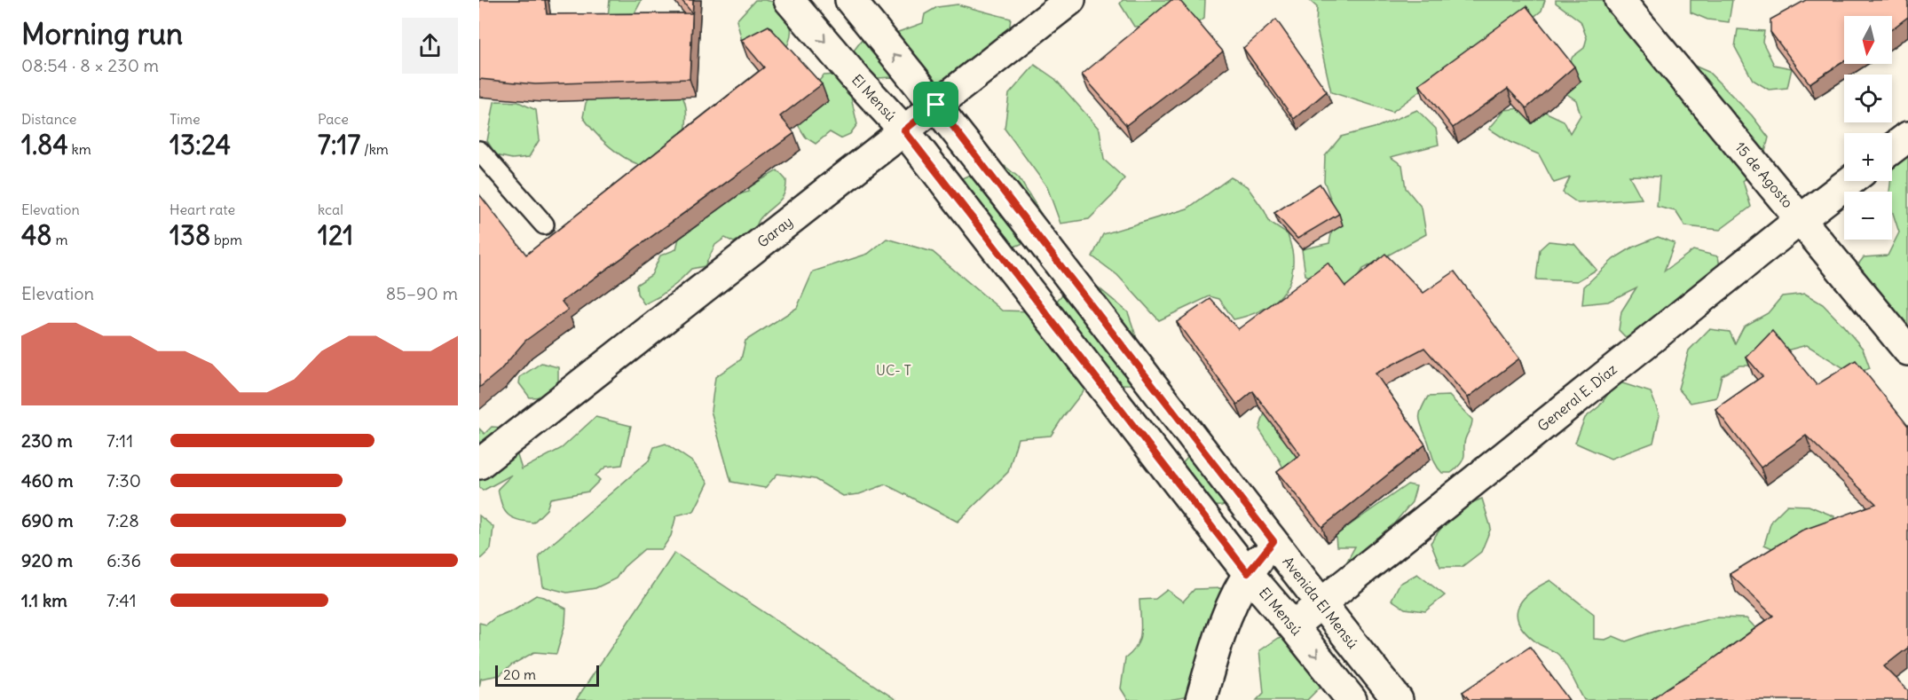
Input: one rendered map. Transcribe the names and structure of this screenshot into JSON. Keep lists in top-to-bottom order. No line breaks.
{"streets":{"street":["El Mensú","15 de Agosto","Garay","General E. Díaz","Avenida El Mensú"]},"crossings":[["El Mensú","Garay"],["El Mensú","General E. Díaz"],["15 de Agosto","General E. Díaz"],["Garay","Avenida El Mensú"],["General E. Díaz","Avenida El Mensú"]],"parks":["UC- T"],"scale_bar":"20 m","north":"bottom","page":{"heading":["Morning run","08:54 · 8 × 230 m"],"map_buttons":["+","−"],"stats":[["Distance","1.84 km"],["Time","13:24"],["Pace","7:17 /km"],["Elevation","48 m"],["Heart rate","138 bpm"],["kcal","121"]],"chart":["Elevation","85–90 m"],"list":[{"name":"230 m","note":"7:11"},{"name":"460 m","note":"7:30"},{"name":"690 m","note":"7:28"},{"name":"920 m","note":"6:36"},{"name":"1.1 km","note":"7:41"}],"scale":"20 m"}}
